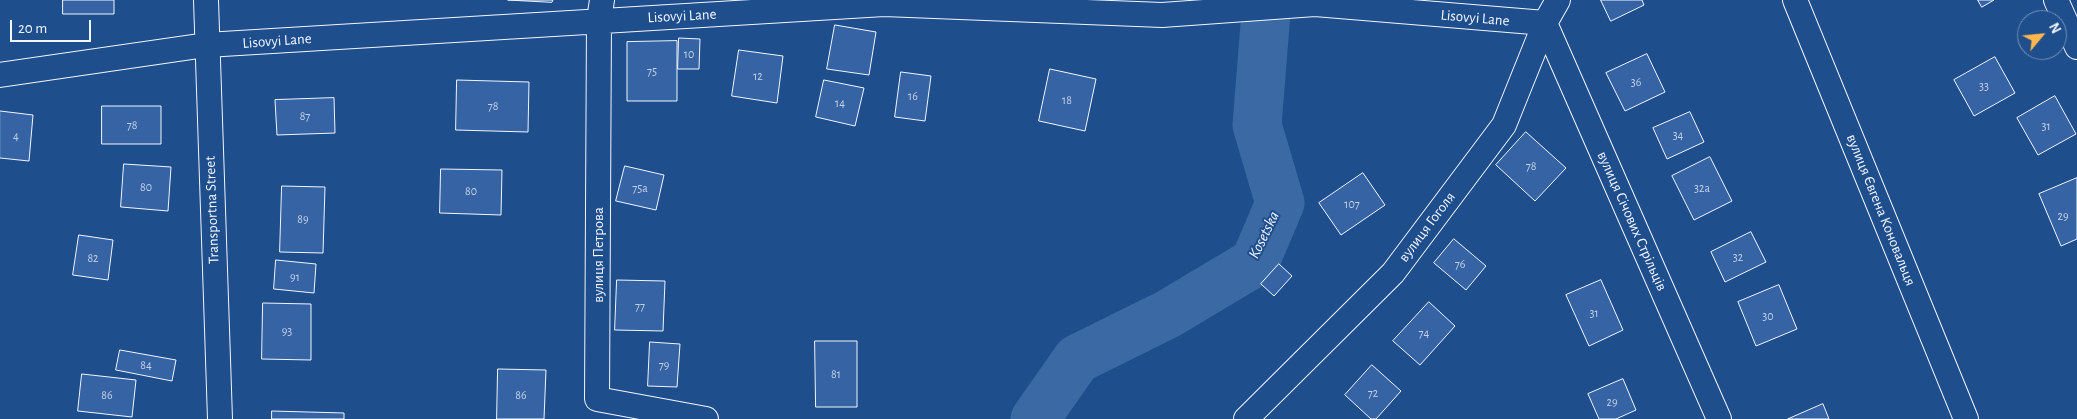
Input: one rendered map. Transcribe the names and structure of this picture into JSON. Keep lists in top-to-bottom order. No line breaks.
{"streets":{"street":["Lisovyi Lane","Transportna Street","вулиця Євгена Коновальця","вулиця Січових Стрільців","вулиця Гоголя","вулиця Петрова"]},"crossings":[["Lisovyi Lane","Transportna Street"],["Lisovyi Lane","вулиця Січових Стрільців"],["Lisovyi Lane","вулиця Гоголя"],["Lisovyi Lane","вулиця Петрова"],["вулиця Січових Стрільців","вулиця Гоголя"]],"water":["Kosetska"],"house_numbers":["10","75","12","36","33","16","18","14","78","87","78","31","34","4","78","80","75а","32а","80","107","29","89","32","82","76","91","77","31","30","93","74","84","79","81","72","86","86","29"],"scale_bar":"20 m","north":"top right"}
